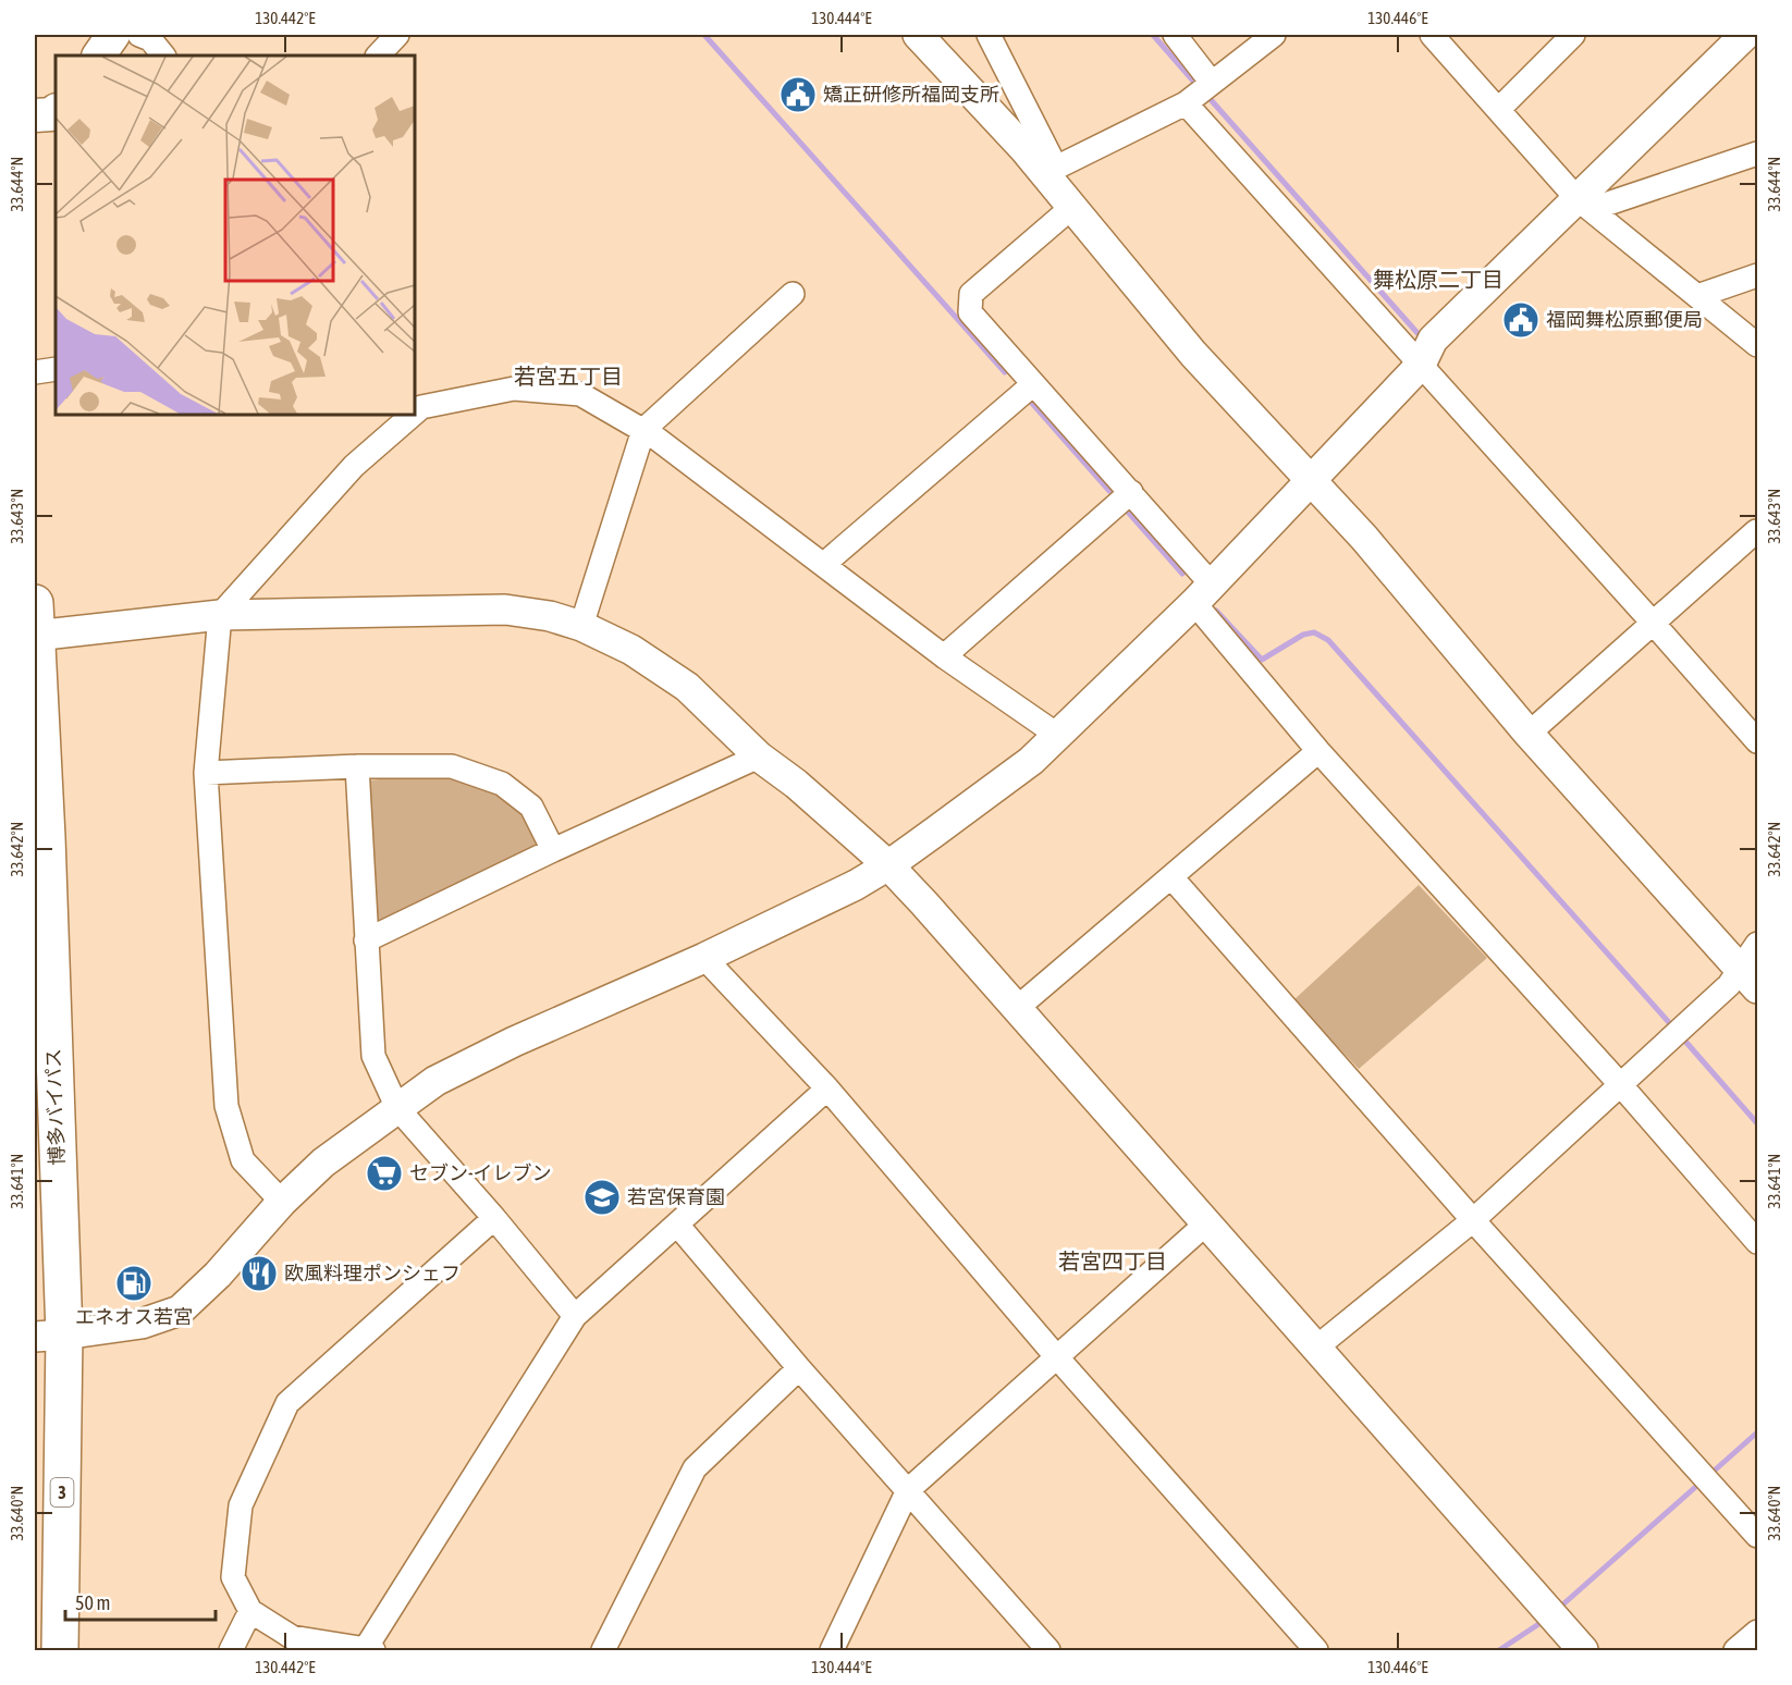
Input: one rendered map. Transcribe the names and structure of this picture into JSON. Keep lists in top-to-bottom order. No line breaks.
{"streets":{"highway":["博多バイパス","3"]},"districts":["舞松原二丁目","若宮五丁目","若宮四丁目"],"places":{"public building":["矯正研修所福岡支所","福岡舞松原郵便局"],"supermarket":["セブン-イレブン"],"school or university":["若宮保育園"],"restaurant":["欧風料理ポンシェフ"],"fuel station":["エネオス若宮"]},"scale_bar":"50 m","coordinates":["130.442°E","130.444°E","130.446°E","33.644°N","33.643°N","33.642°N","33.641°N","33.640°N"]}
